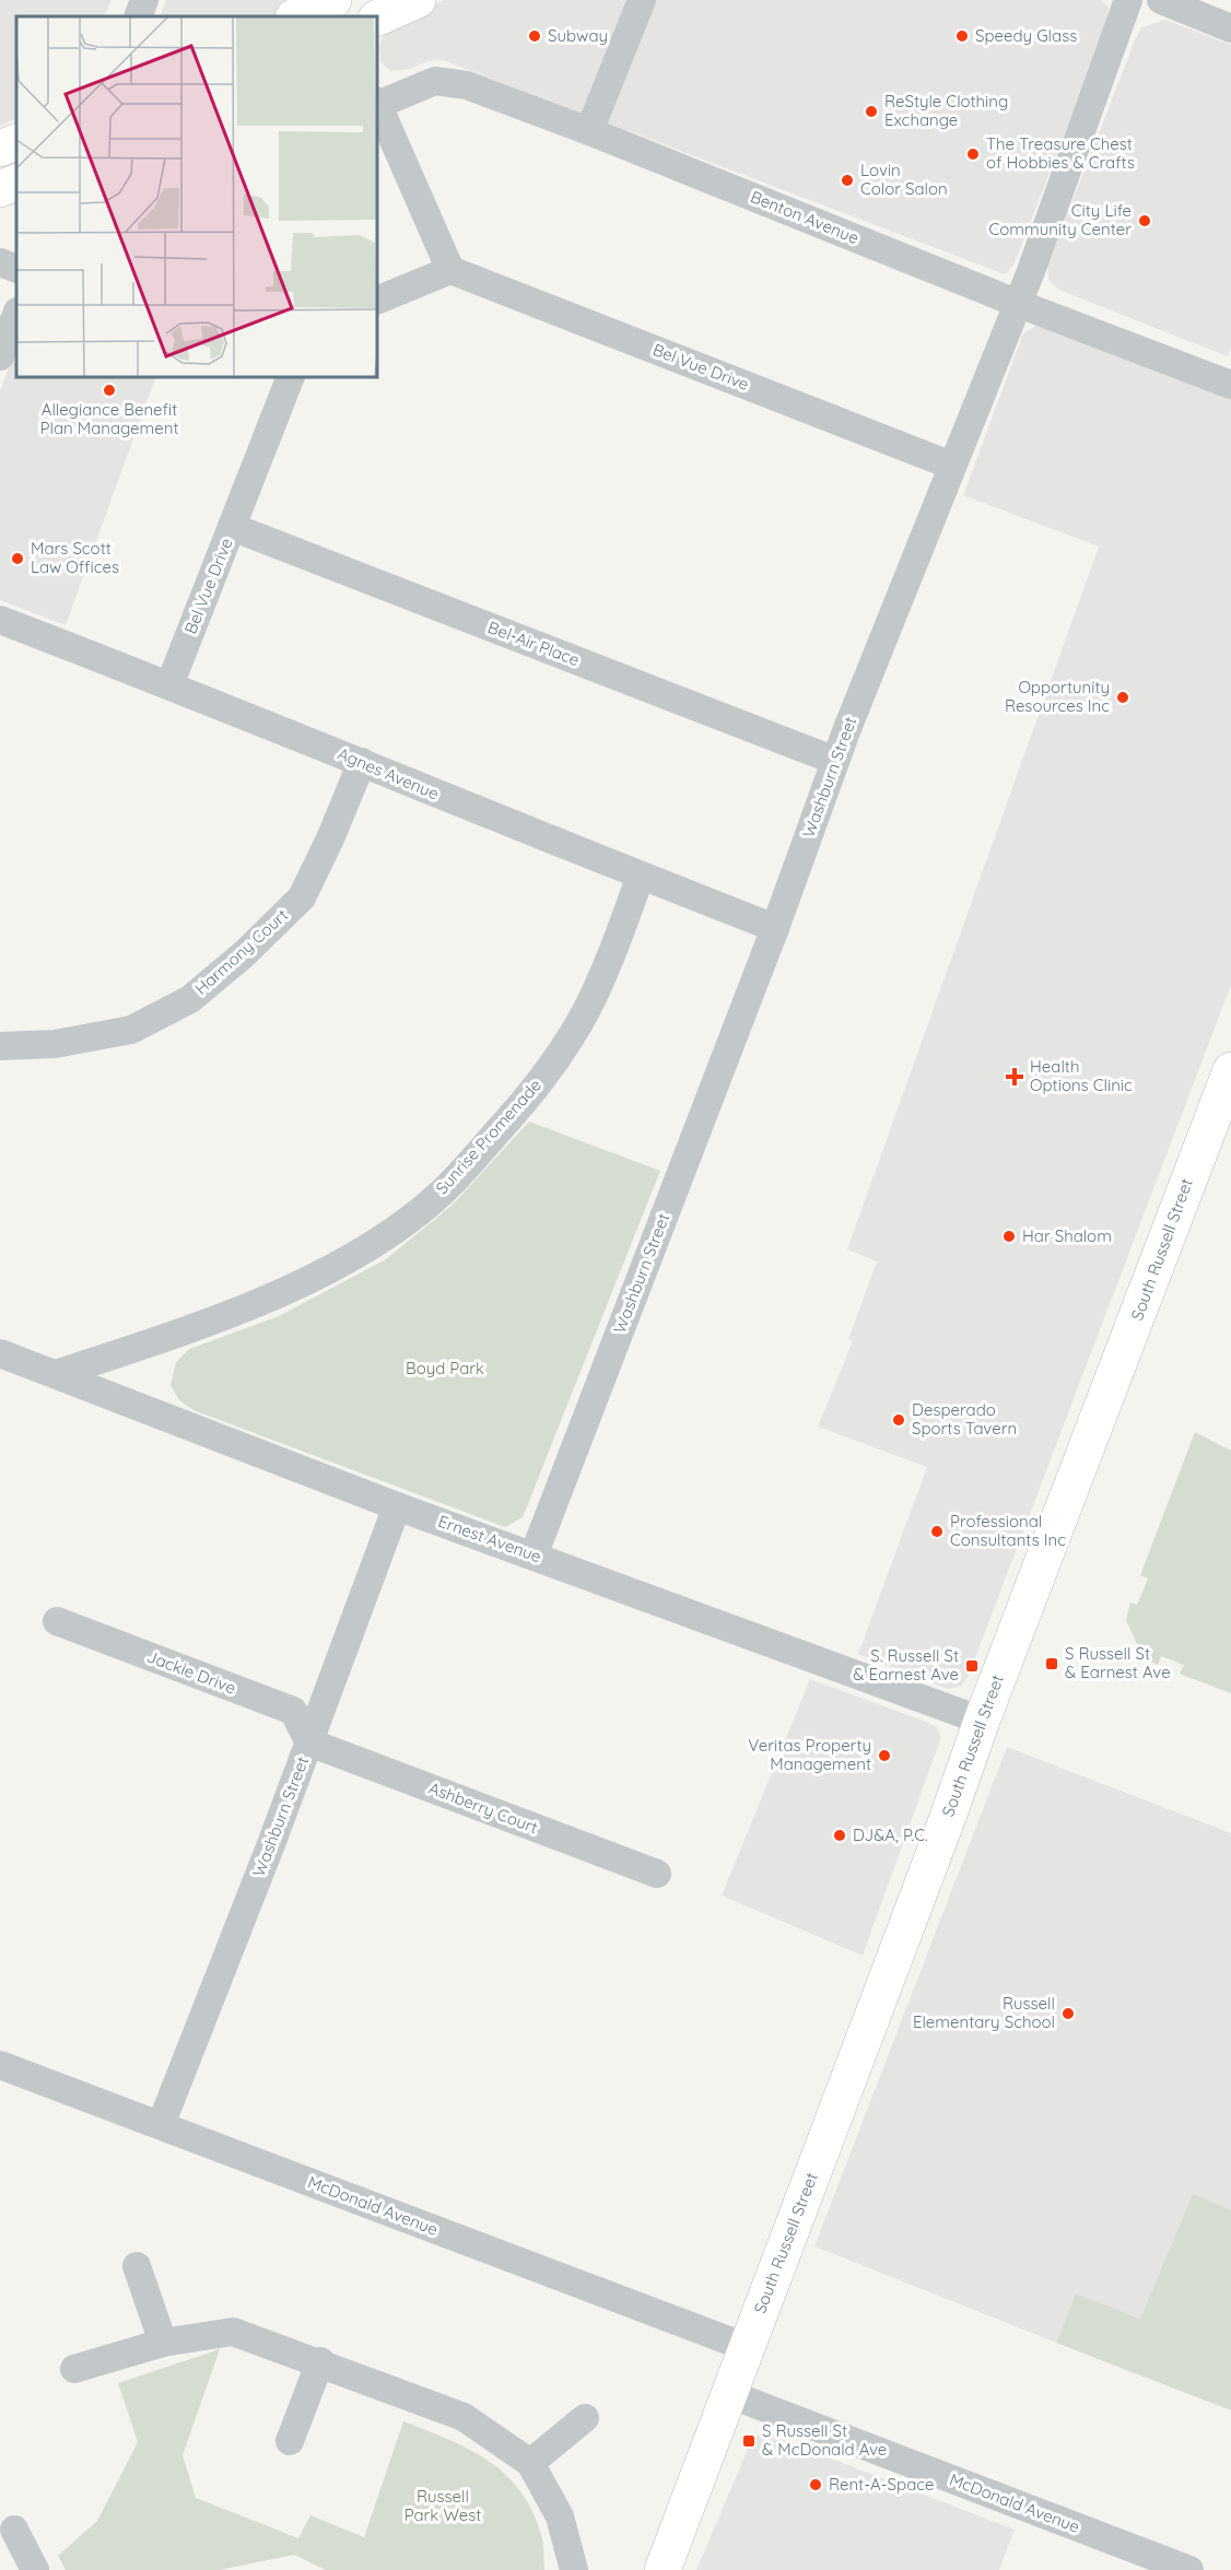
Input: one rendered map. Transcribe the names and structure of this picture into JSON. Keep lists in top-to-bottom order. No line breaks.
{"streets":{"main road":["South Russell Street"],"street":["Benton Avenue","Bel Vue Drive","Bel-Air Place","Agnes Avenue","Washburn Street","Harmony Court","Sunrise Promenade","Ernest Avenue","Jackie Drive","Ashberry Court","McDonald Avenue"]},"crossings":[["Benton Avenue","Washburn Street"],["Bel Vue Drive","Bel-Air Place"],["Bel Vue Drive","Agnes Avenue"],["Bel Vue Drive","Washburn Street"],["Bel-Air Place","Washburn Street"],["Agnes Avenue","Washburn Street"],["Agnes Avenue","Harmony Court"],["Agnes Avenue","Sunrise Promenade"],["Washburn Street","Ernest Avenue"],["Washburn Street","Jackie Drive"],["Washburn Street","Ashberry Court"],["Washburn Street","McDonald Avenue"],["Sunrise Promenade","Ernest Avenue"],["South Russell Street","Ernest Avenue"],["South Russell Street","McDonald Avenue"],["Jackie Drive","Ashberry Court"]],"parks":["Boyd Park","Russell Park West"],"places":{"other":["Subway","Speedy Glass","ReStyle Clothing Exchange","The Treasure Chest of Hobbies & Crafts","Lovin Color Salon","City Life Community Center","Allegiance Benefit Plan Management","Mars Scott Law Offices","Opportunity Resources Inc","Har Shalom","Desperado Sports Tavern","Professional Consultants Inc","Veritas Property Management","DJ&A, P.C.","Russell Elementary School","Rent-A-Space"],"health":["Health Options Clinic"],"transit":["S Russell St & Earnest Ave","S. Russell St & Earnest Ave","S Russell St & McDonald Ave"]}}
